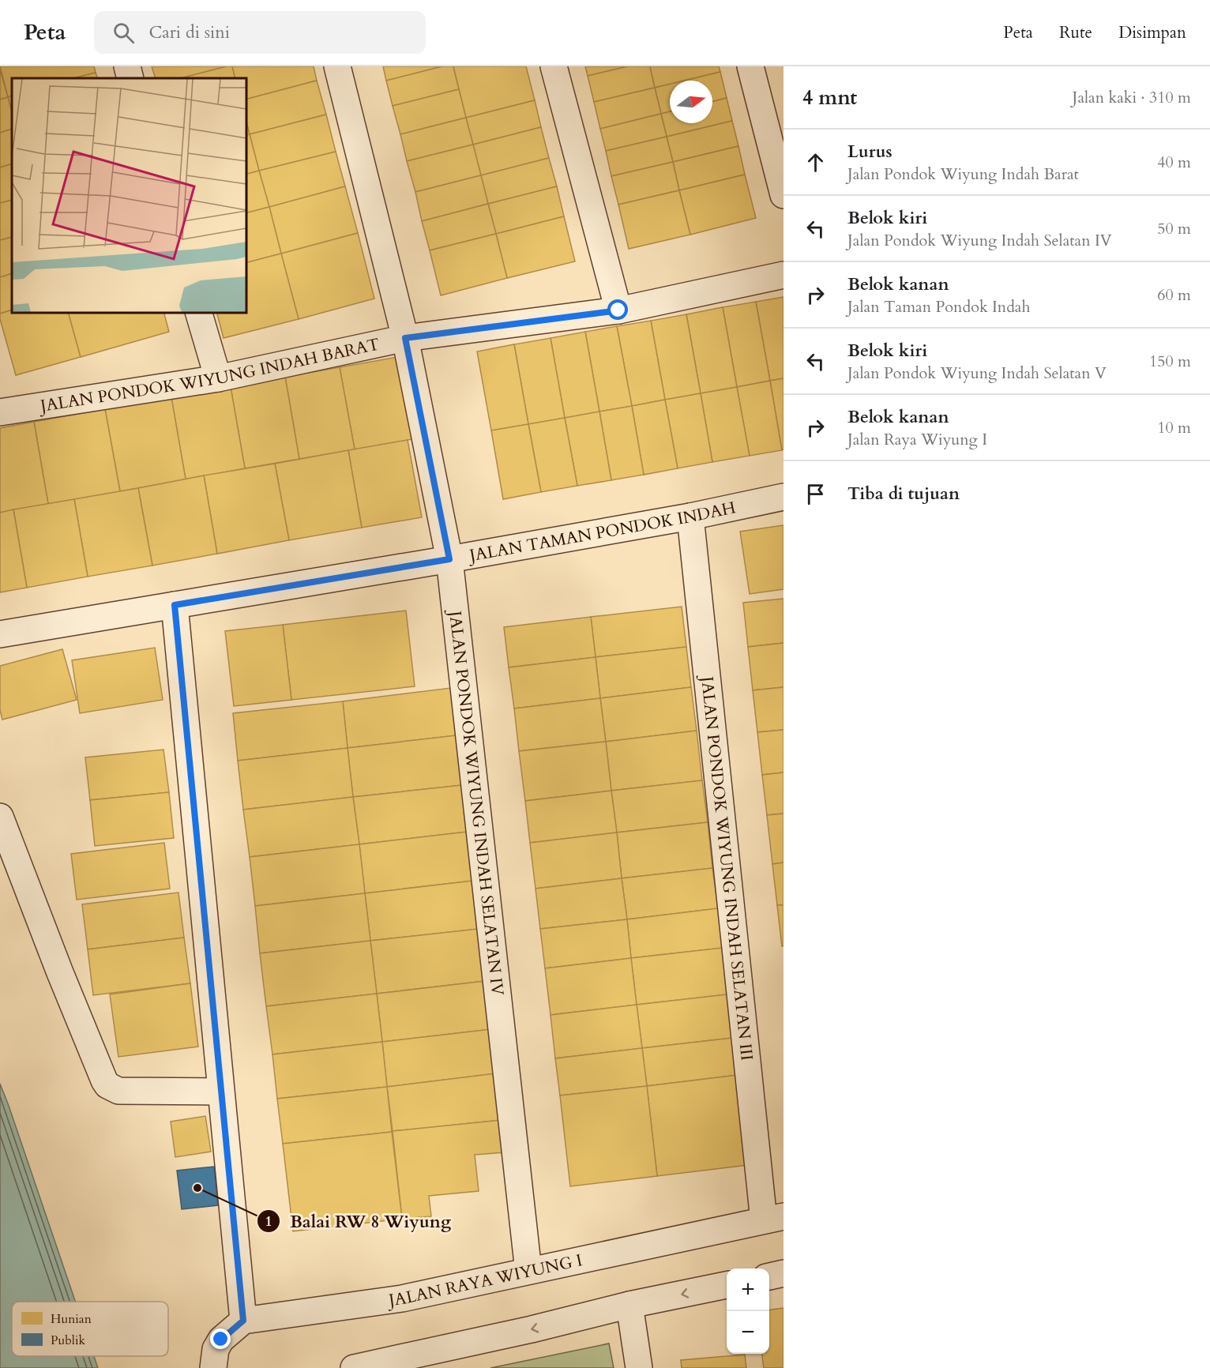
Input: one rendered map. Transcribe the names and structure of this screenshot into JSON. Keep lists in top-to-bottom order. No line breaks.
{"streets":{"street":["JALAN PONDOK WIYUNG INDAH BARAT","JALAN TAMAN PONDOK INDAH","JALAN PONDOK WIYUNG INDAH SELATAN IV","JALAN PONDOK WIYUNG INDAH SELATAN III","JALAN RAYA WIYUNG I"]},"crossings":[["JALAN PONDOK WIYUNG INDAH BARAT","JALAN PONDOK WIYUNG INDAH SELATAN IV"],["JALAN TAMAN PONDOK INDAH","JALAN PONDOK WIYUNG INDAH SELATAN IV"],["JALAN TAMAN PONDOK INDAH","JALAN PONDOK WIYUNG INDAH SELATAN III"],["JALAN PONDOK WIYUNG INDAH SELATAN IV","JALAN RAYA WIYUNG I"],["JALAN PONDOK WIYUNG INDAH SELATAN III","JALAN RAYA WIYUNG I"]],"places":["Balai RW 8 Wiyung"],"legend":["Hunian","Publik"],"north":"right","page":{"header":"Peta","search":"Cari di sini","nav":["Peta","Rute","Disimpan"],"heading":["4 mnt","Jalan kaki · 310 m"],"list":[["Lurus","Jalan Pondok Wiyung Indah Barat","40 m"],["Belok kiri","Jalan Pondok Wiyung Indah Selatan IV","50 m"],["Belok kanan","Jalan Taman Pondok Indah","60 m"],["Belok kiri","Jalan Pondok Wiyung Indah Selatan V","150 m"],["Belok kanan","Jalan Raya Wiyung I","10 m"],"Tiba di tujuan"],"map_buttons":["+","−"]}}
